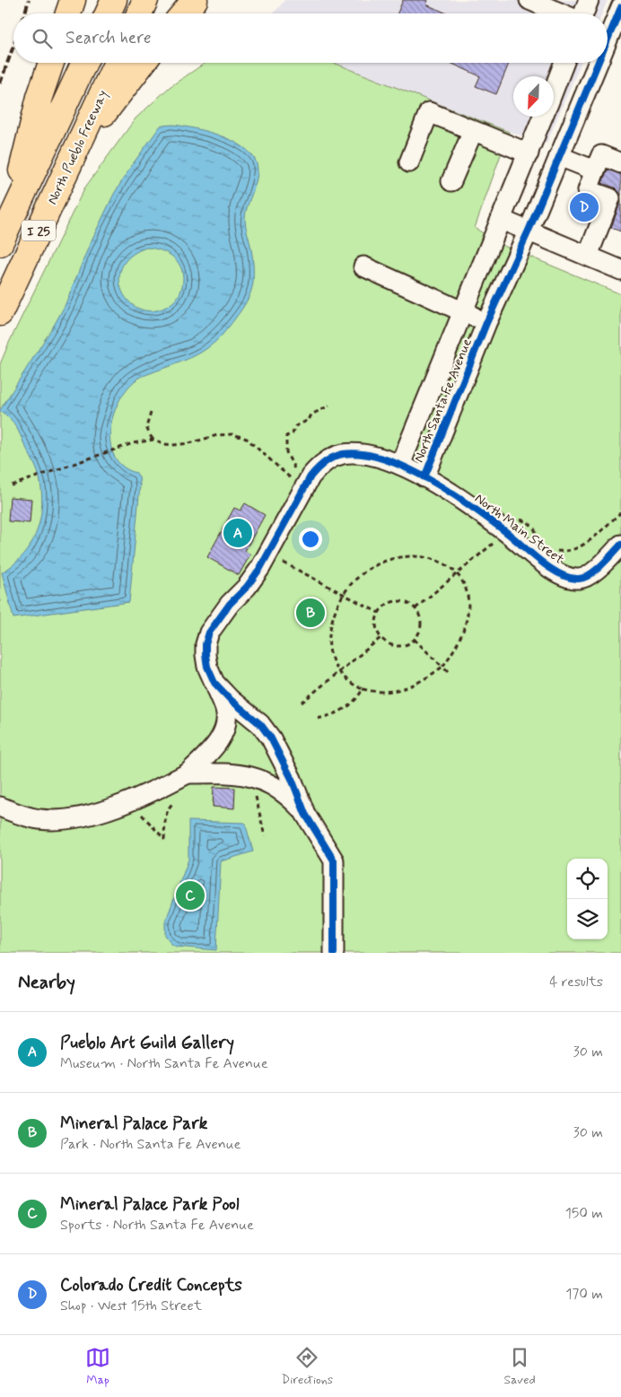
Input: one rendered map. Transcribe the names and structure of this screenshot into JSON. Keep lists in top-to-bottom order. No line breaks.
{"streets":{"highway":["North Pueblo Freeway","I 25"],"street":["North Santa Fe Avenue","North Main Street"]},"crossings":[["North Santa Fe Avenue","North Main Street"]],"north":"bottom left","page":{"search":"Search here","pins":["D","A","B","C"],"heading":["Nearby","4 results"],"list":[{"mark":"A","name":"Pueblo Art Guild Gallery","note":"Museum · North Santa Fe Avenue","value":"30 m"},{"mark":"B","name":"Mineral Palace Park","note":"Park · North Santa Fe Avenue","value":"30 m"},{"mark":"C","name":"Mineral Palace Park Pool","note":"Sports · North Santa Fe Avenue","value":"150 m"},{"mark":"D","name":"Colorado Credit Concepts","note":"Shop · West 15th Street","value":"170 m"}],"nav":["Map","Directions","Saved"]}}
